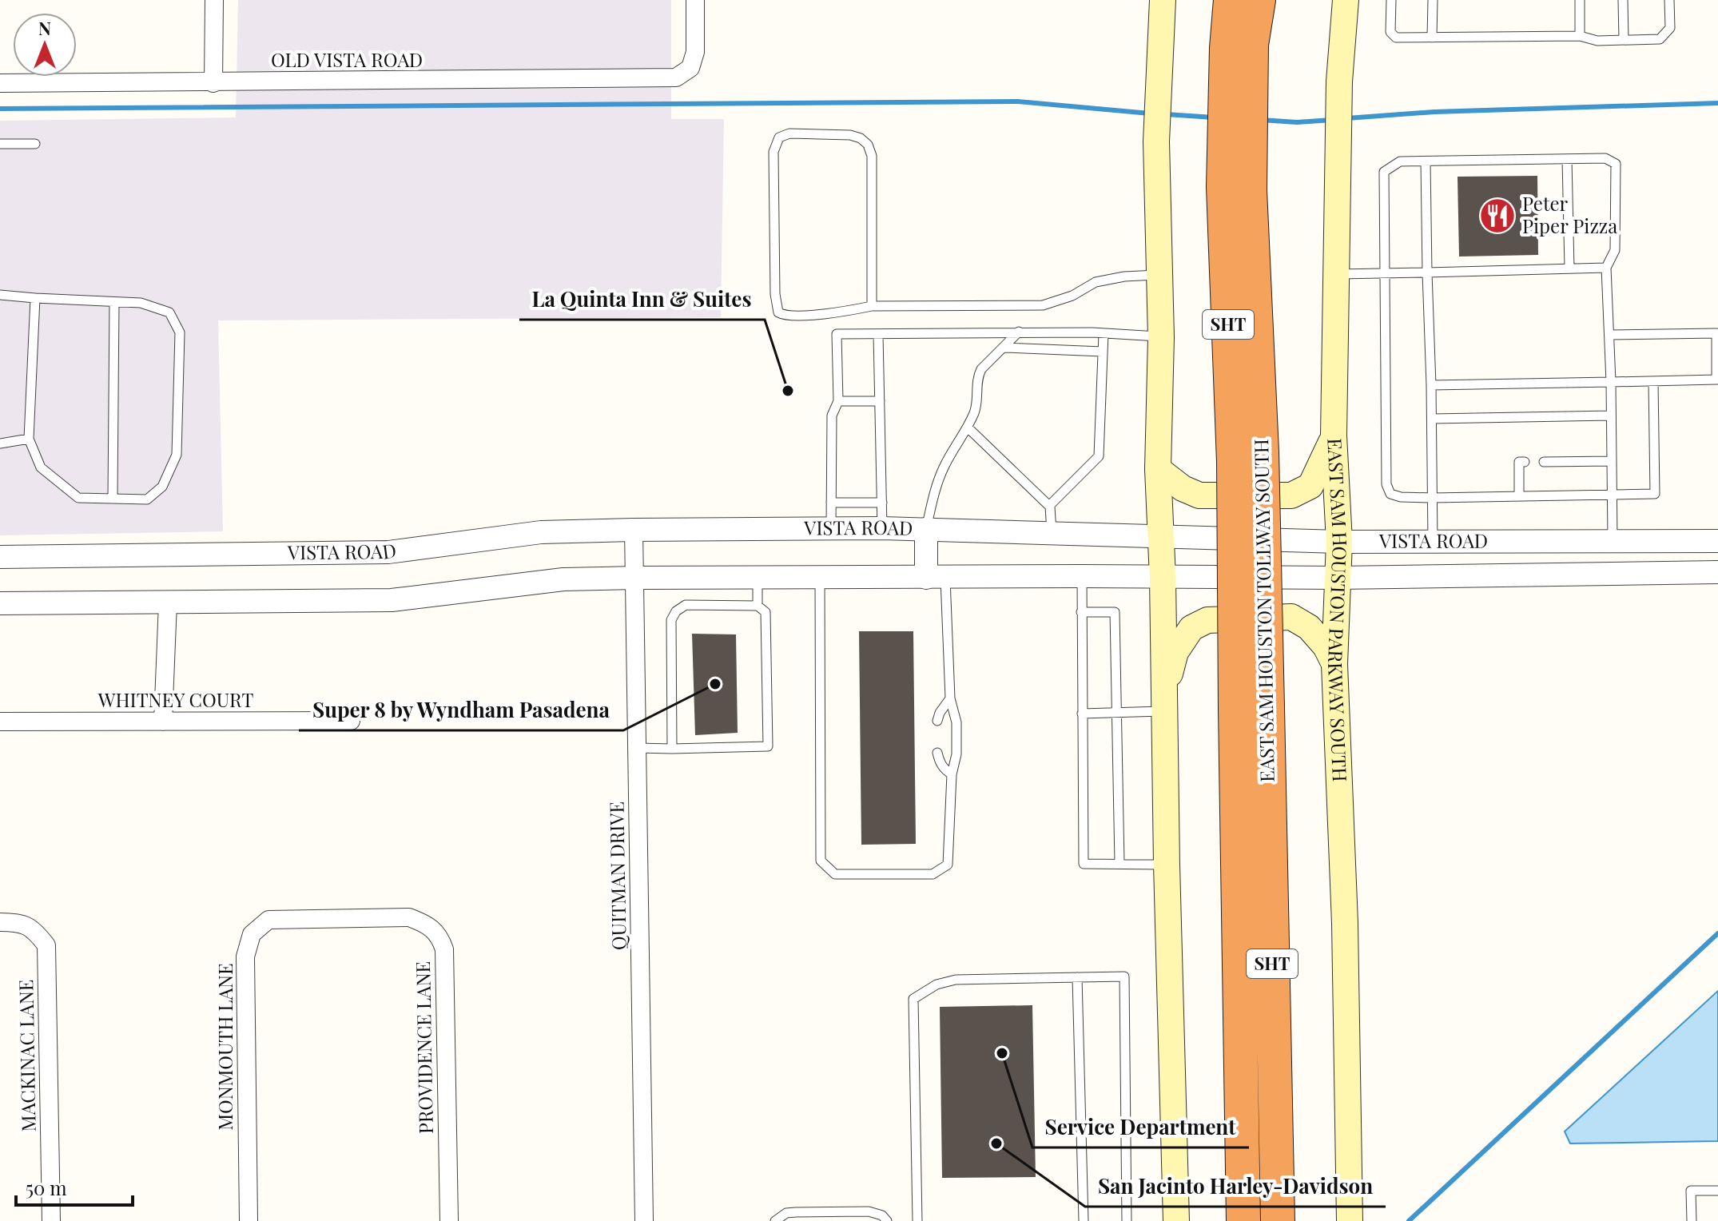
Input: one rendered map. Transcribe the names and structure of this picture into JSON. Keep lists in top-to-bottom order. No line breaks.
{"streets":{"highway":["SHT","EAST SAM HOUSTON TOLLWAY SOUTH"],"main road":["EAST SAM HOUSTON PARKWAY SOUTH"],"street":["OLD VISTA ROAD","VISTA ROAD","WHITNEY COURT","QUITMAN DRIVE","MONMOUTH LANE","PROVIDENCE LANE","MACKINAC LANE"]},"crossings":[["VISTA ROAD","EAST SAM HOUSTON PARKWAY SOUTH"],["VISTA ROAD","QUITMAN DRIVE"],["MONMOUTH LANE","PROVIDENCE LANE"]],"places":{"restaurant":["Peter Piper Pizza"],"other":["La Quinta Inn & Suites","Super 8 by Wyndham Pasadena","Service Department","San Jacinto Harley-Davidson"]},"scale_bar":"50 m","north":"top"}
